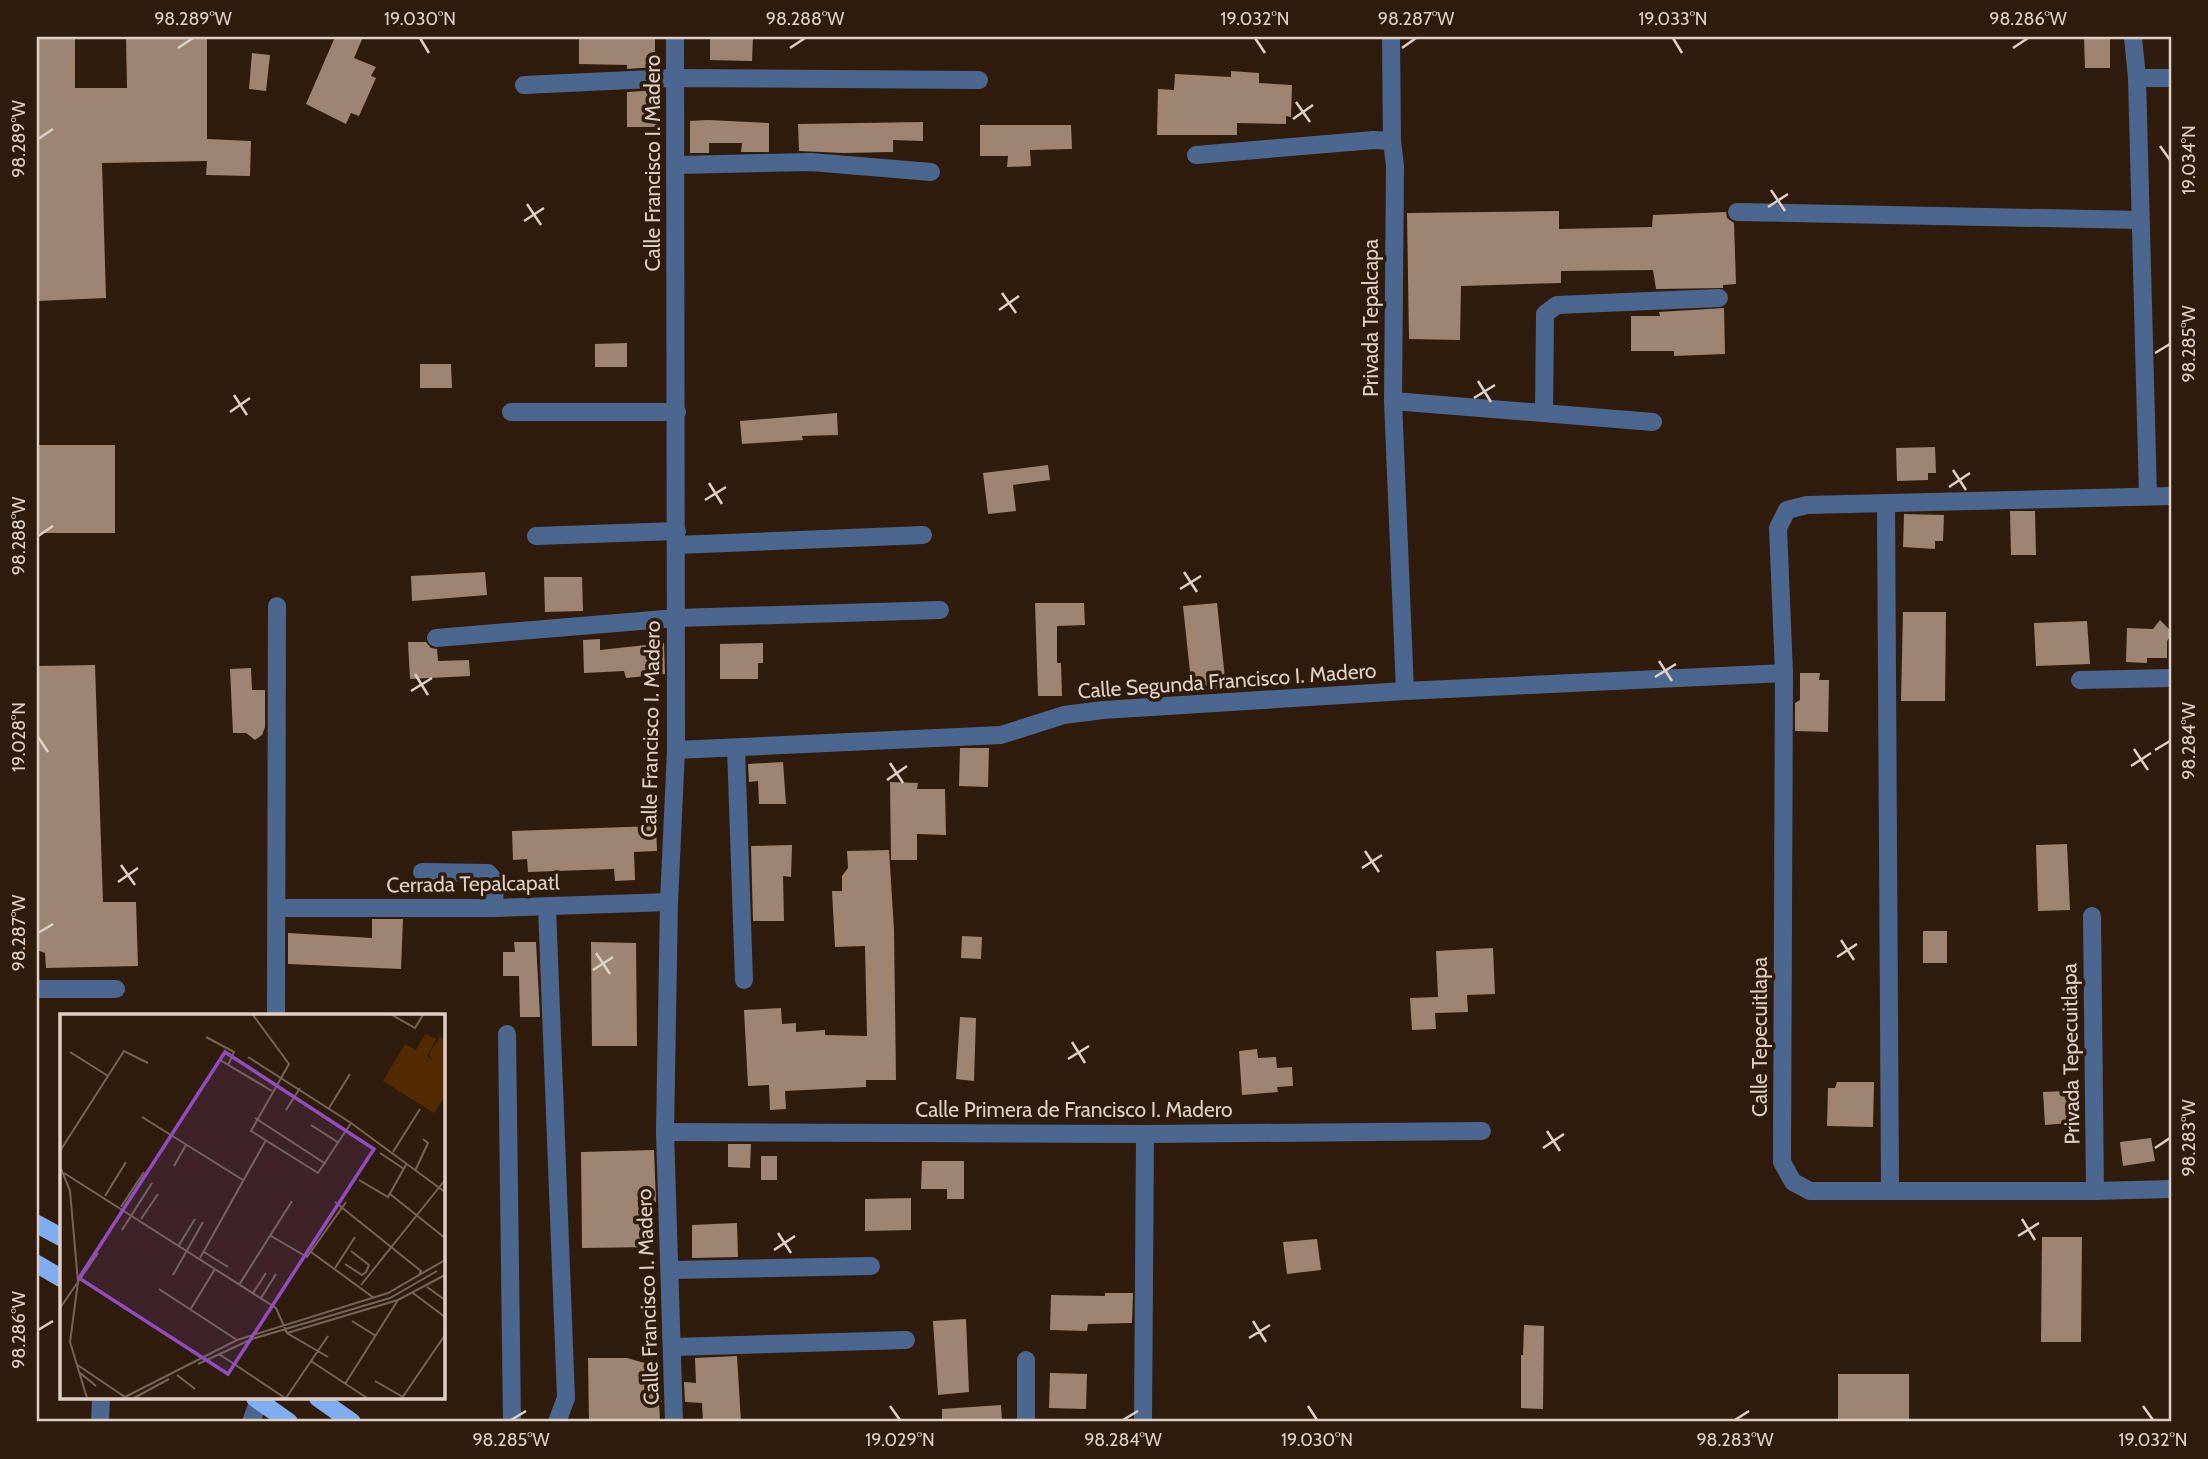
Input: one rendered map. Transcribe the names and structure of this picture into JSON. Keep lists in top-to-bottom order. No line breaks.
{"streets":{"street":["Calle Francisco I. Madero","Privada Tepalcapa","Calle Segunda Francisco I. Madero","Cerrada Tepalcapatl","Calle Tepecuitlapa","Privada Tepecuitlapa","Calle Primera de Francisco I. Madero"]},"crossings":[["Calle Francisco I. Madero","Calle Segunda Francisco I. Madero"],["Calle Francisco I. Madero","Cerrada Tepalcapatl"],["Calle Francisco I. Madero","Calle Primera de Francisco I. Madero"],["Privada Tepalcapa","Calle Segunda Francisco I. Madero"],["Calle Segunda Francisco I. Madero","Calle Tepecuitlapa"],["Calle Tepecuitlapa","Privada Tepecuitlapa"]],"coordinates":["98.289°W","19.030°N","98.288°W","19.032°N","98.287°W","19.033°N","98.286°W","19.034°N","98.285°W","19.028°N","98.284°W","98.283°W","19.029°N"]}
